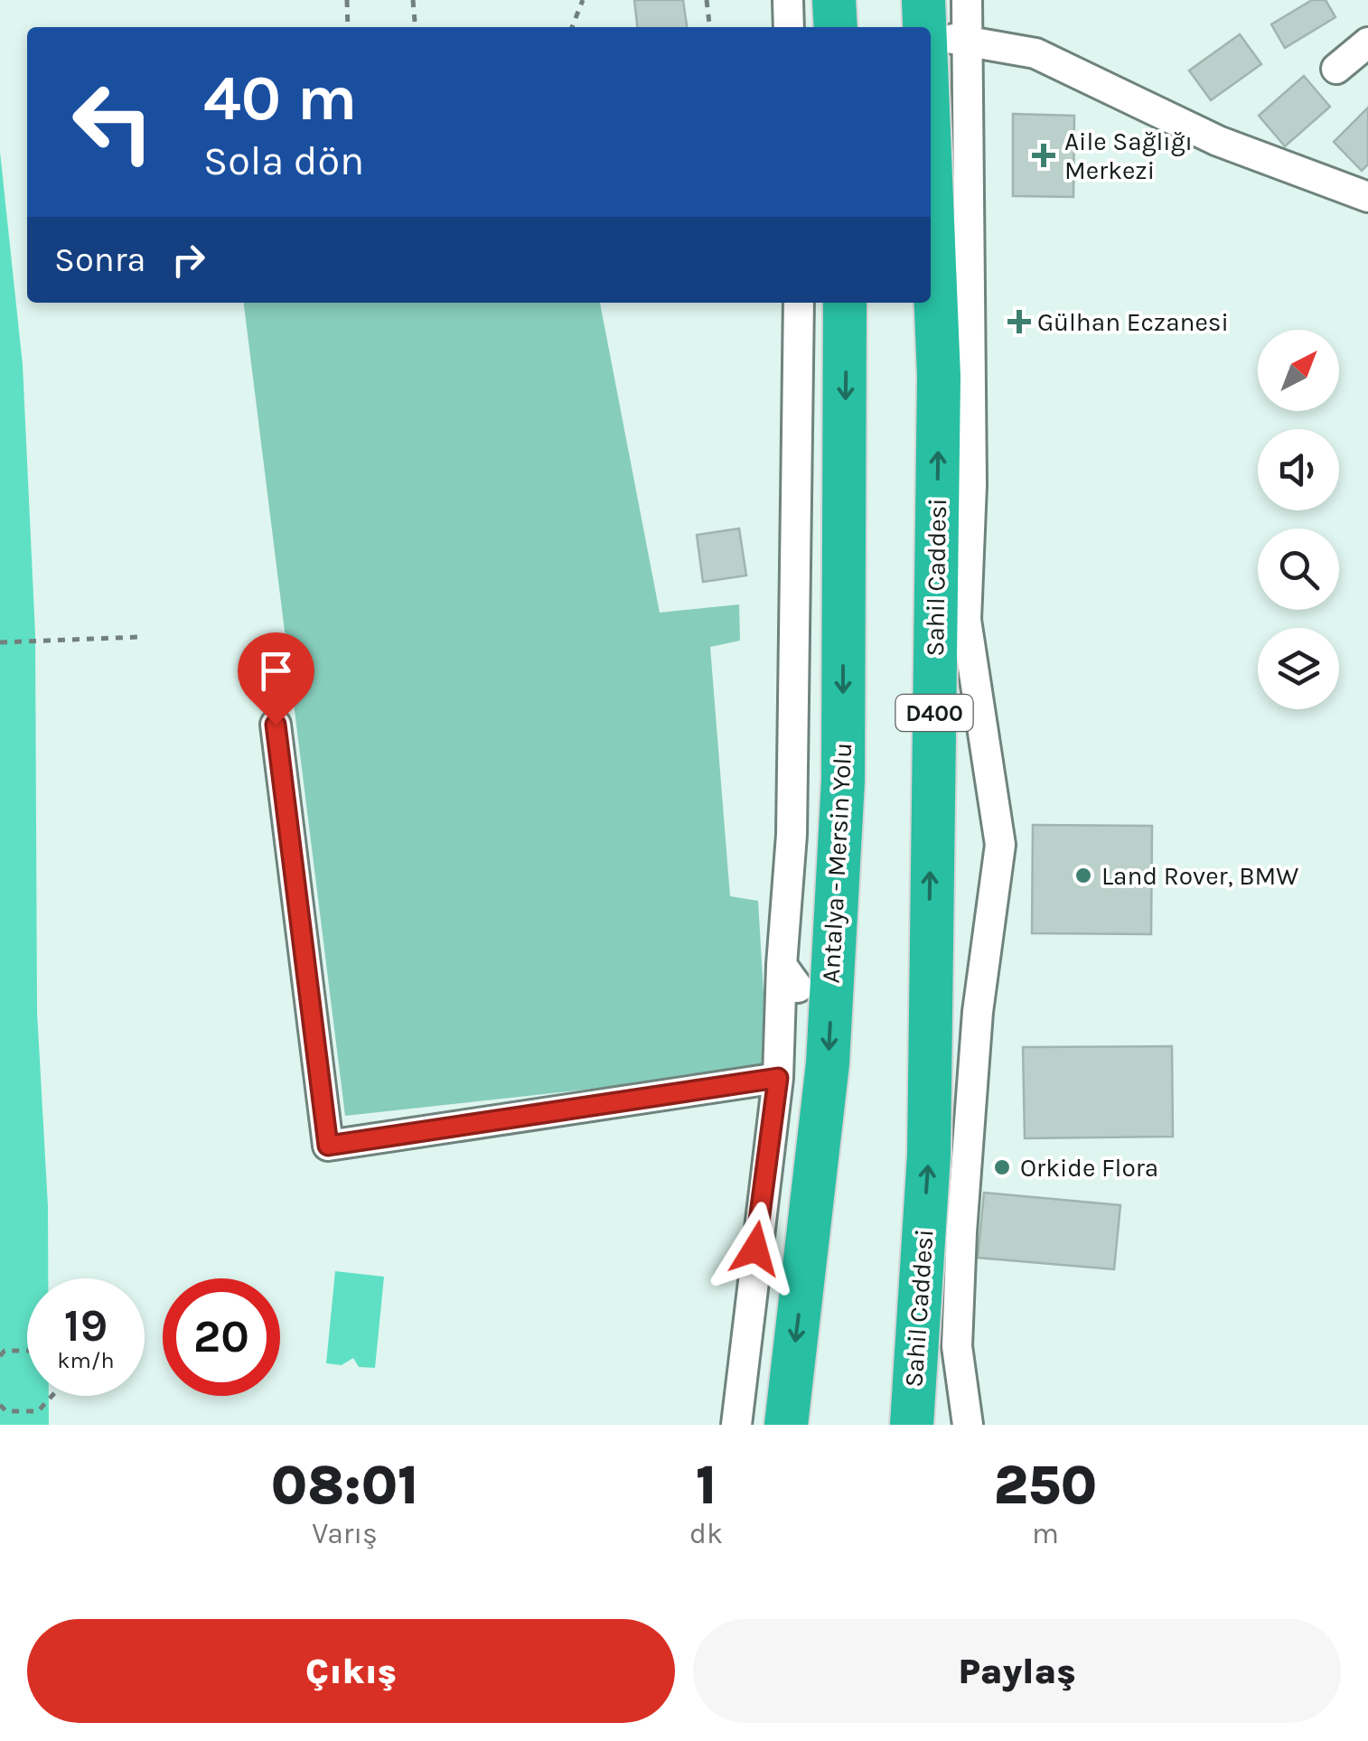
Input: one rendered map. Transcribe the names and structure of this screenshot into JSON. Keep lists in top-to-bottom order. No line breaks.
{"streets":{"highway":["Sahil Caddesi","D400","Antalya - Mersin Yolu"]},"one_way":["Sahil Caddesi","Antalya - Mersin Yolu"],"places":{"health":["Aile Sağlığı Merkezi","Gülhan Eczanesi"],"other":["Land Rover, BMW","Orkide Flora"]},"north":"top right","page":{"turn":["40 m","Sola dön"],"then":"Sonra","speed":"19 km/h","limit":"20","eta":["08:01","Varış","1","dk","250","m"],"buttons":["Çıkış","Paylaş"]}}
